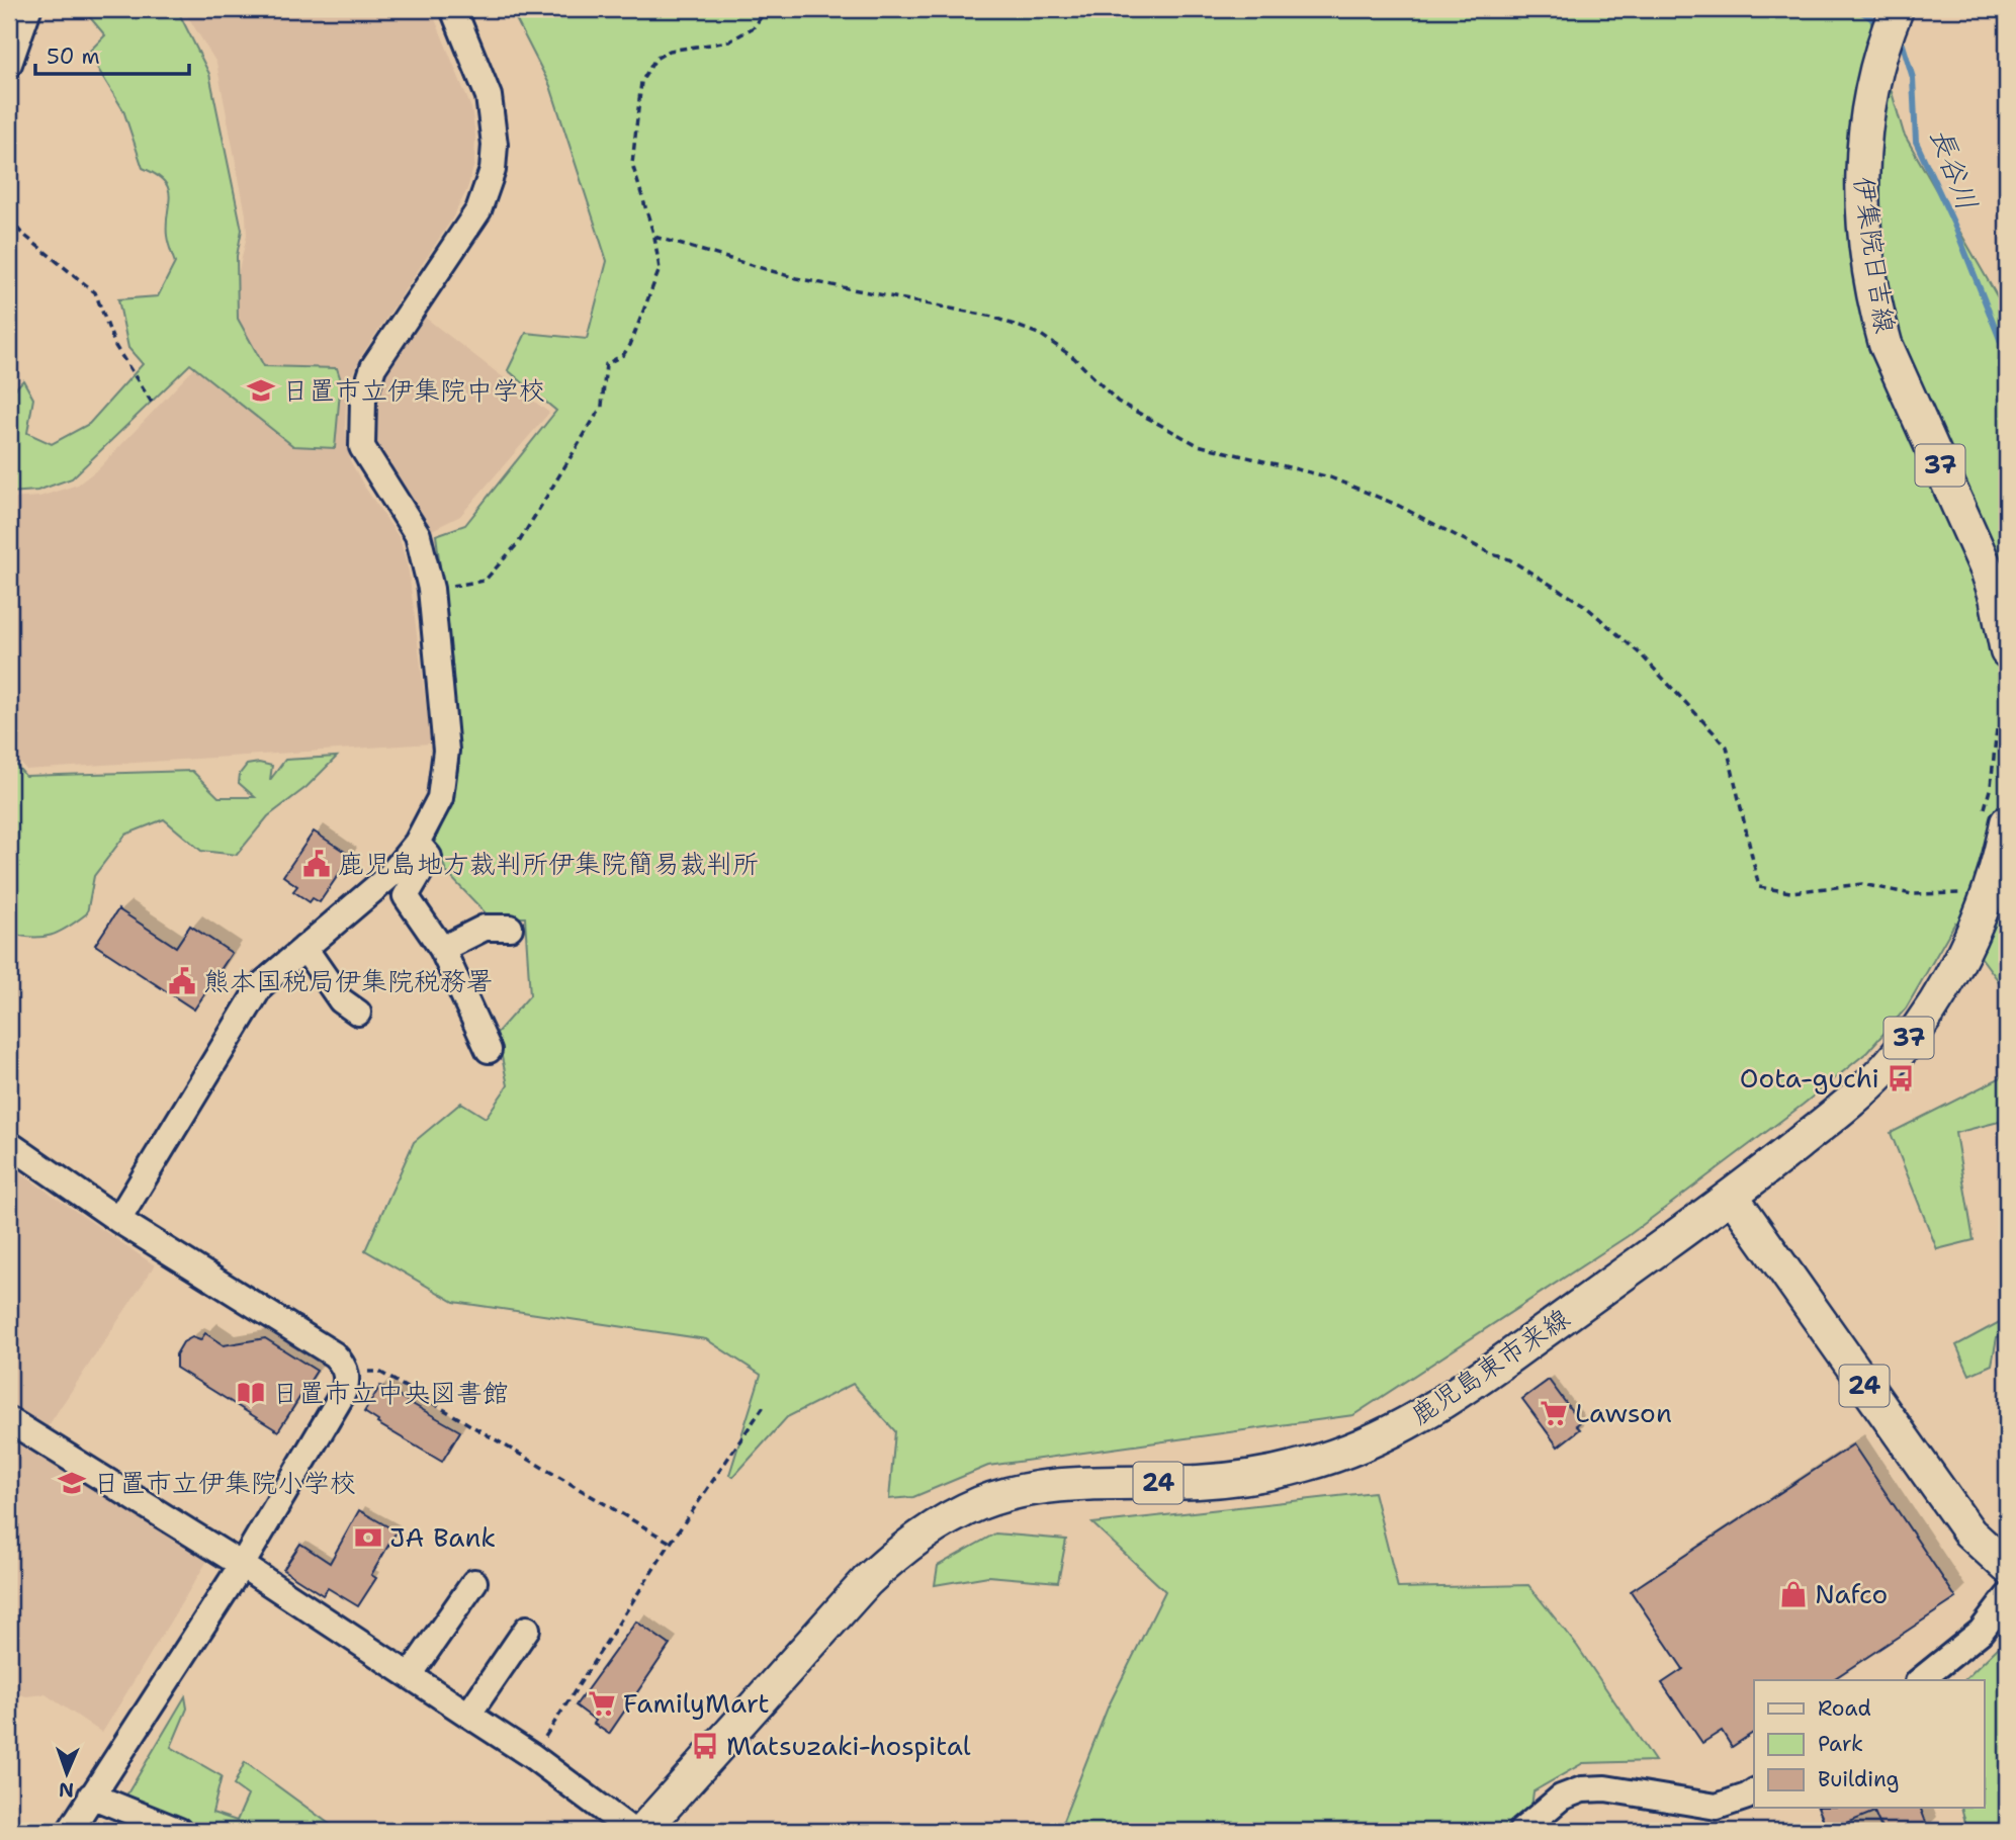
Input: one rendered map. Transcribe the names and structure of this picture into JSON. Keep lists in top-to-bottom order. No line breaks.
{"streets":{"main road":["伊集院日吉線","37","鹿児島東市来線","24"]},"crossings":[["37","鹿児島東市来線"],["37","24"],["鹿児島東市来線","24"]],"water":["長谷川"],"places":{"school or university":["日置市立伊集院中学校","日置市立伊集院小学校"],"public building":["鹿児島地方裁判所伊集院簡易裁判所","熊本国税局伊集院税務署"],"bus stop":["Oota-guchi","Matsuzaki-hospital"],"library":["日置市立中央図書館"],"supermarket":["Lawson","FamilyMart"],"bank":["JA Bank"],"shop":["Nafco"]},"legend":["Road","Park","Building"],"scale_bar":"50 m","north":"bottom"}
